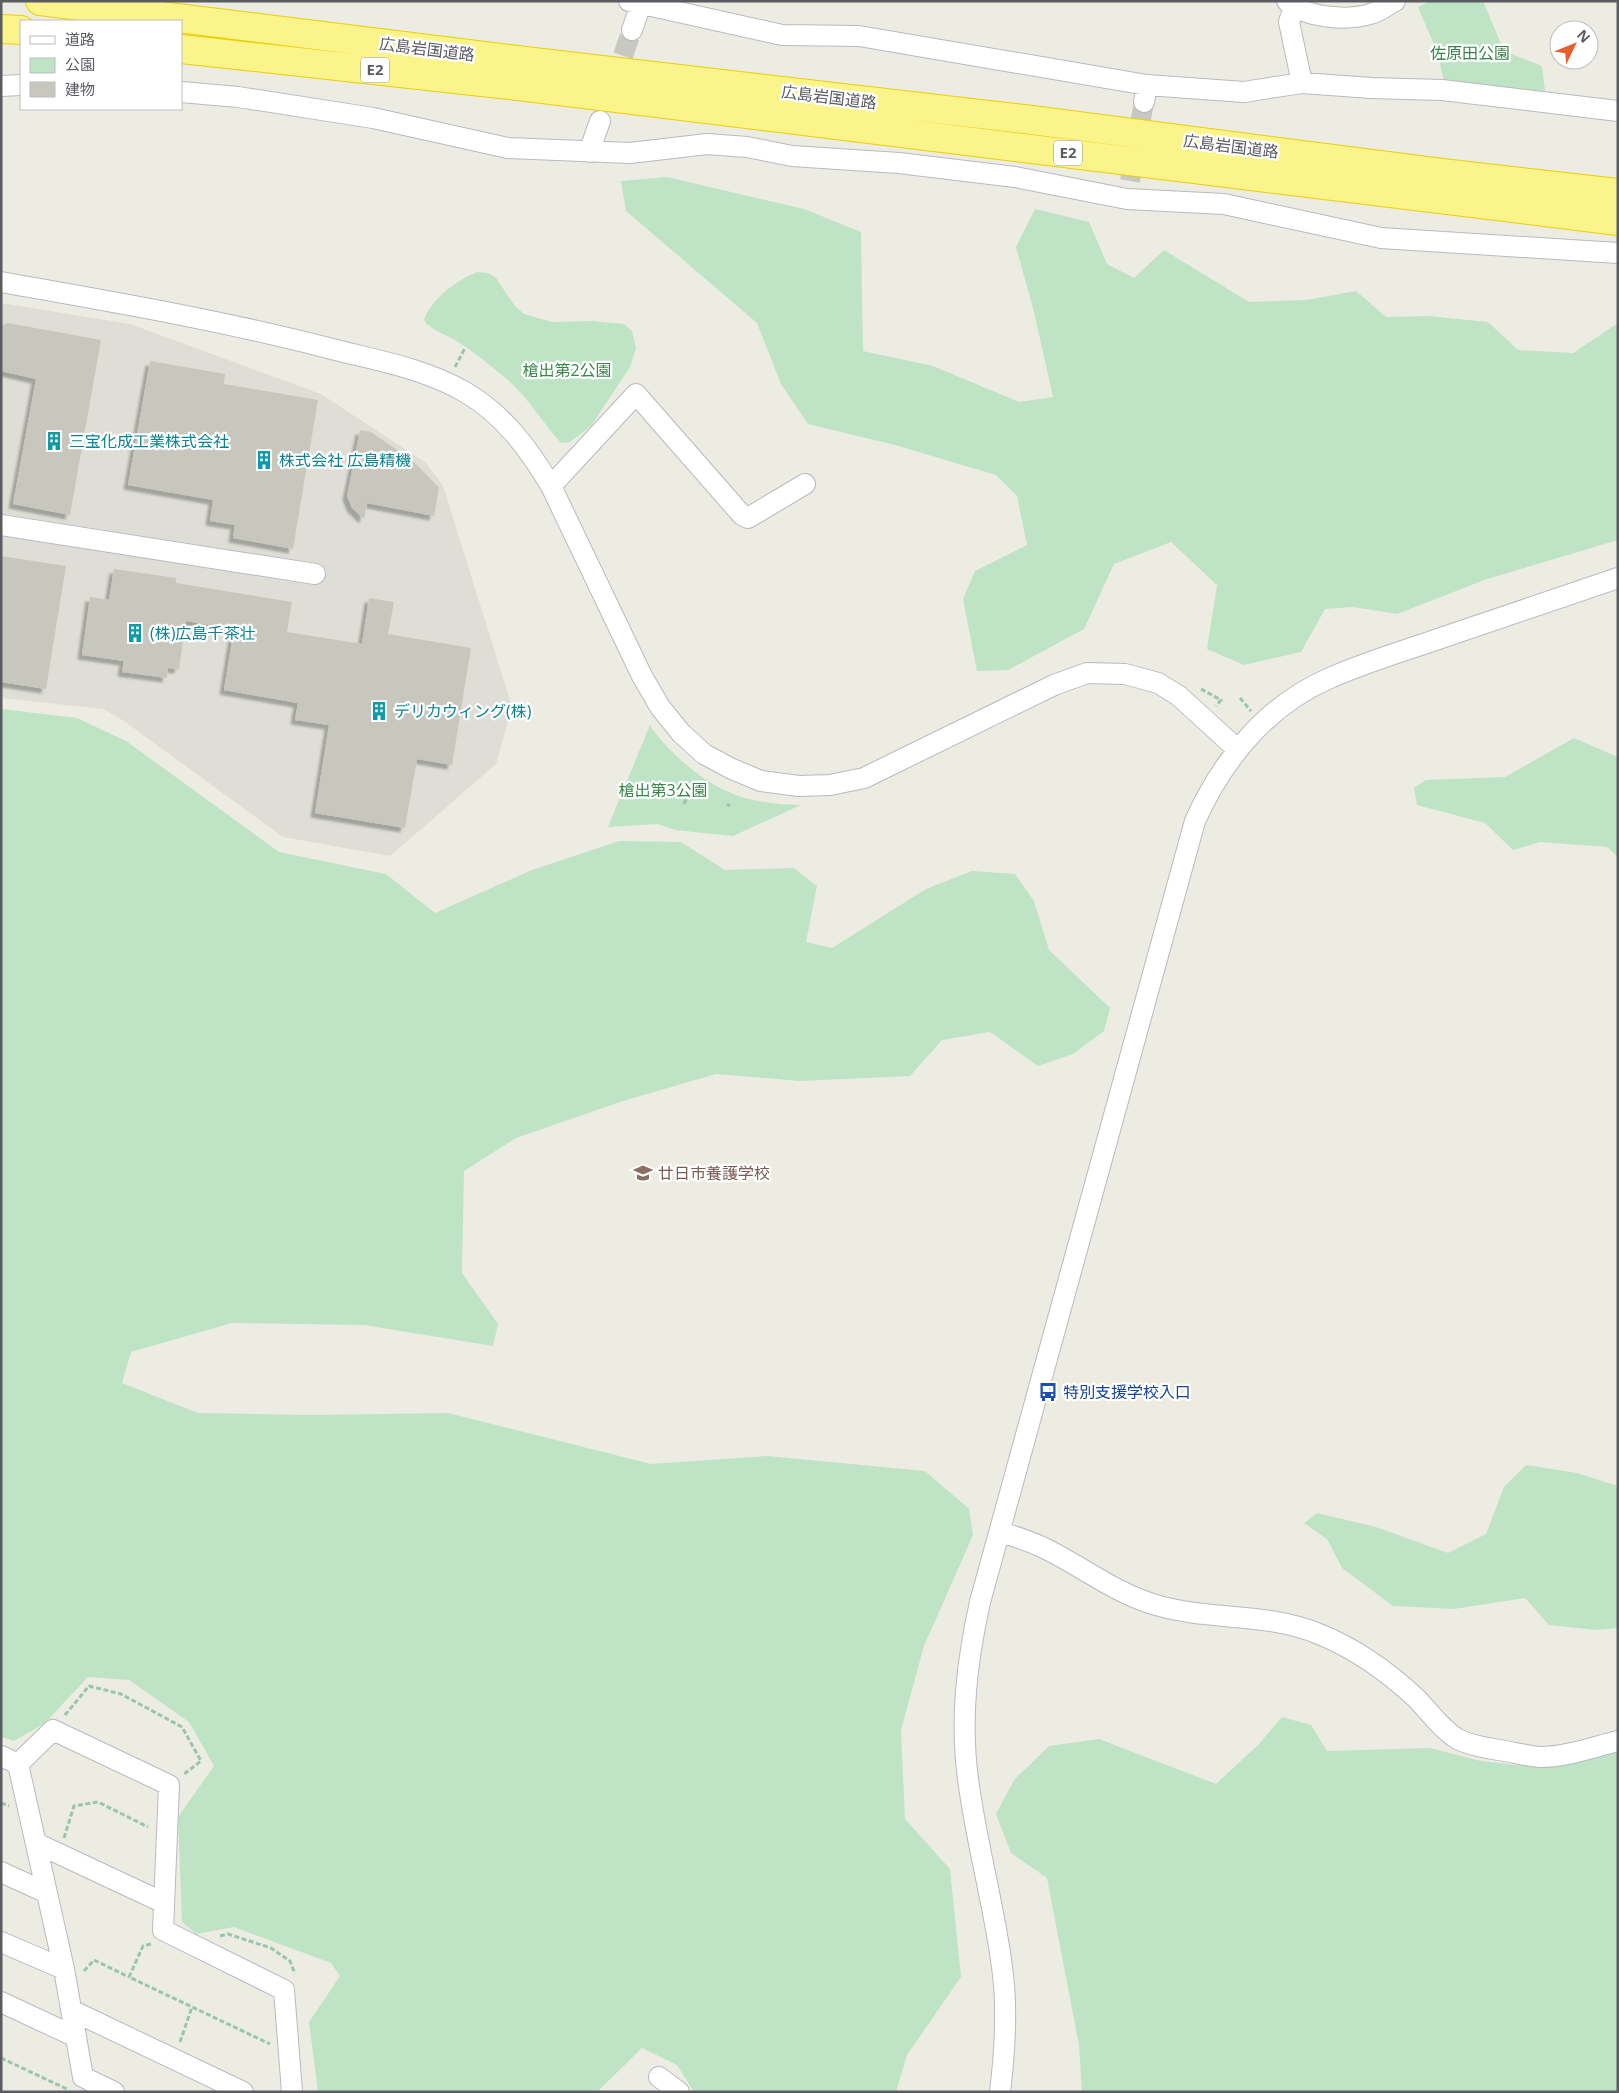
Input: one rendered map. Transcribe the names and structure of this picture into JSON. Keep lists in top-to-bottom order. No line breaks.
{"streets":{"highway":["広島岩国道路","E2"]},"parks":["佐原田公園","槍出第2公園","槍出第3公園"],"places":{"building":["三宝化成工業株式会社","株式会社 広島精機","(株)広島千茶壮","デリカウィング(株)"],"school or university":["廿日市養護学校"],"bus stop":["特別支援学校入口"]},"legend":["道路","公園","建物"],"north":"top right"}
